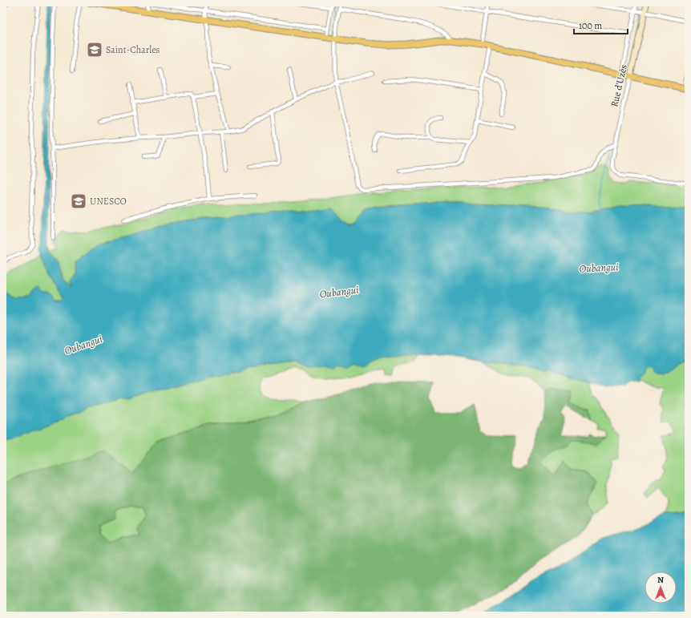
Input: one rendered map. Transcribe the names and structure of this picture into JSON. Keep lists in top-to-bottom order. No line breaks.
{"streets":{"street":["Rue d'Uzès"]},"water":["Oubangui"],"places":{"school or university":["Saint-Charles","UNESCO"]},"scale_bar":"100 m","north":"top"}
